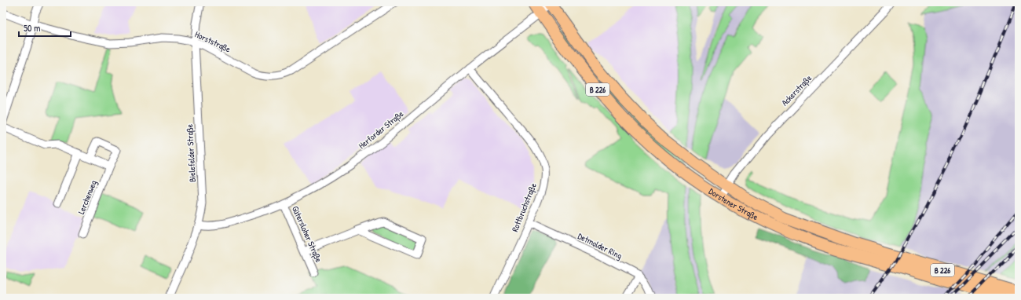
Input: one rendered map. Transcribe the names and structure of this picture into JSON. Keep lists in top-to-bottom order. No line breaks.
{"streets":{"main road":["B 226","Dorstener Straße"],"street":["Horststraße","Ackerstraße","Herforder Straße","Bielefelder Straße","Lerchenweg","Rottbruchstraße","Gütersloher Straße","Detmolder Ring"]},"crossings":[["Horststraße","Bielefelder Straße"],["Ackerstraße","Dorstener Straße"],["Herforder Straße","Bielefelder Straße"],["Herforder Straße","Dorstener Straße"],["Herforder Straße","Rottbruchstraße"],["Herforder Straße","Gütersloher Straße"],["Rottbruchstraße","Detmolder Ring"]],"scale_bar":"50 m"}
